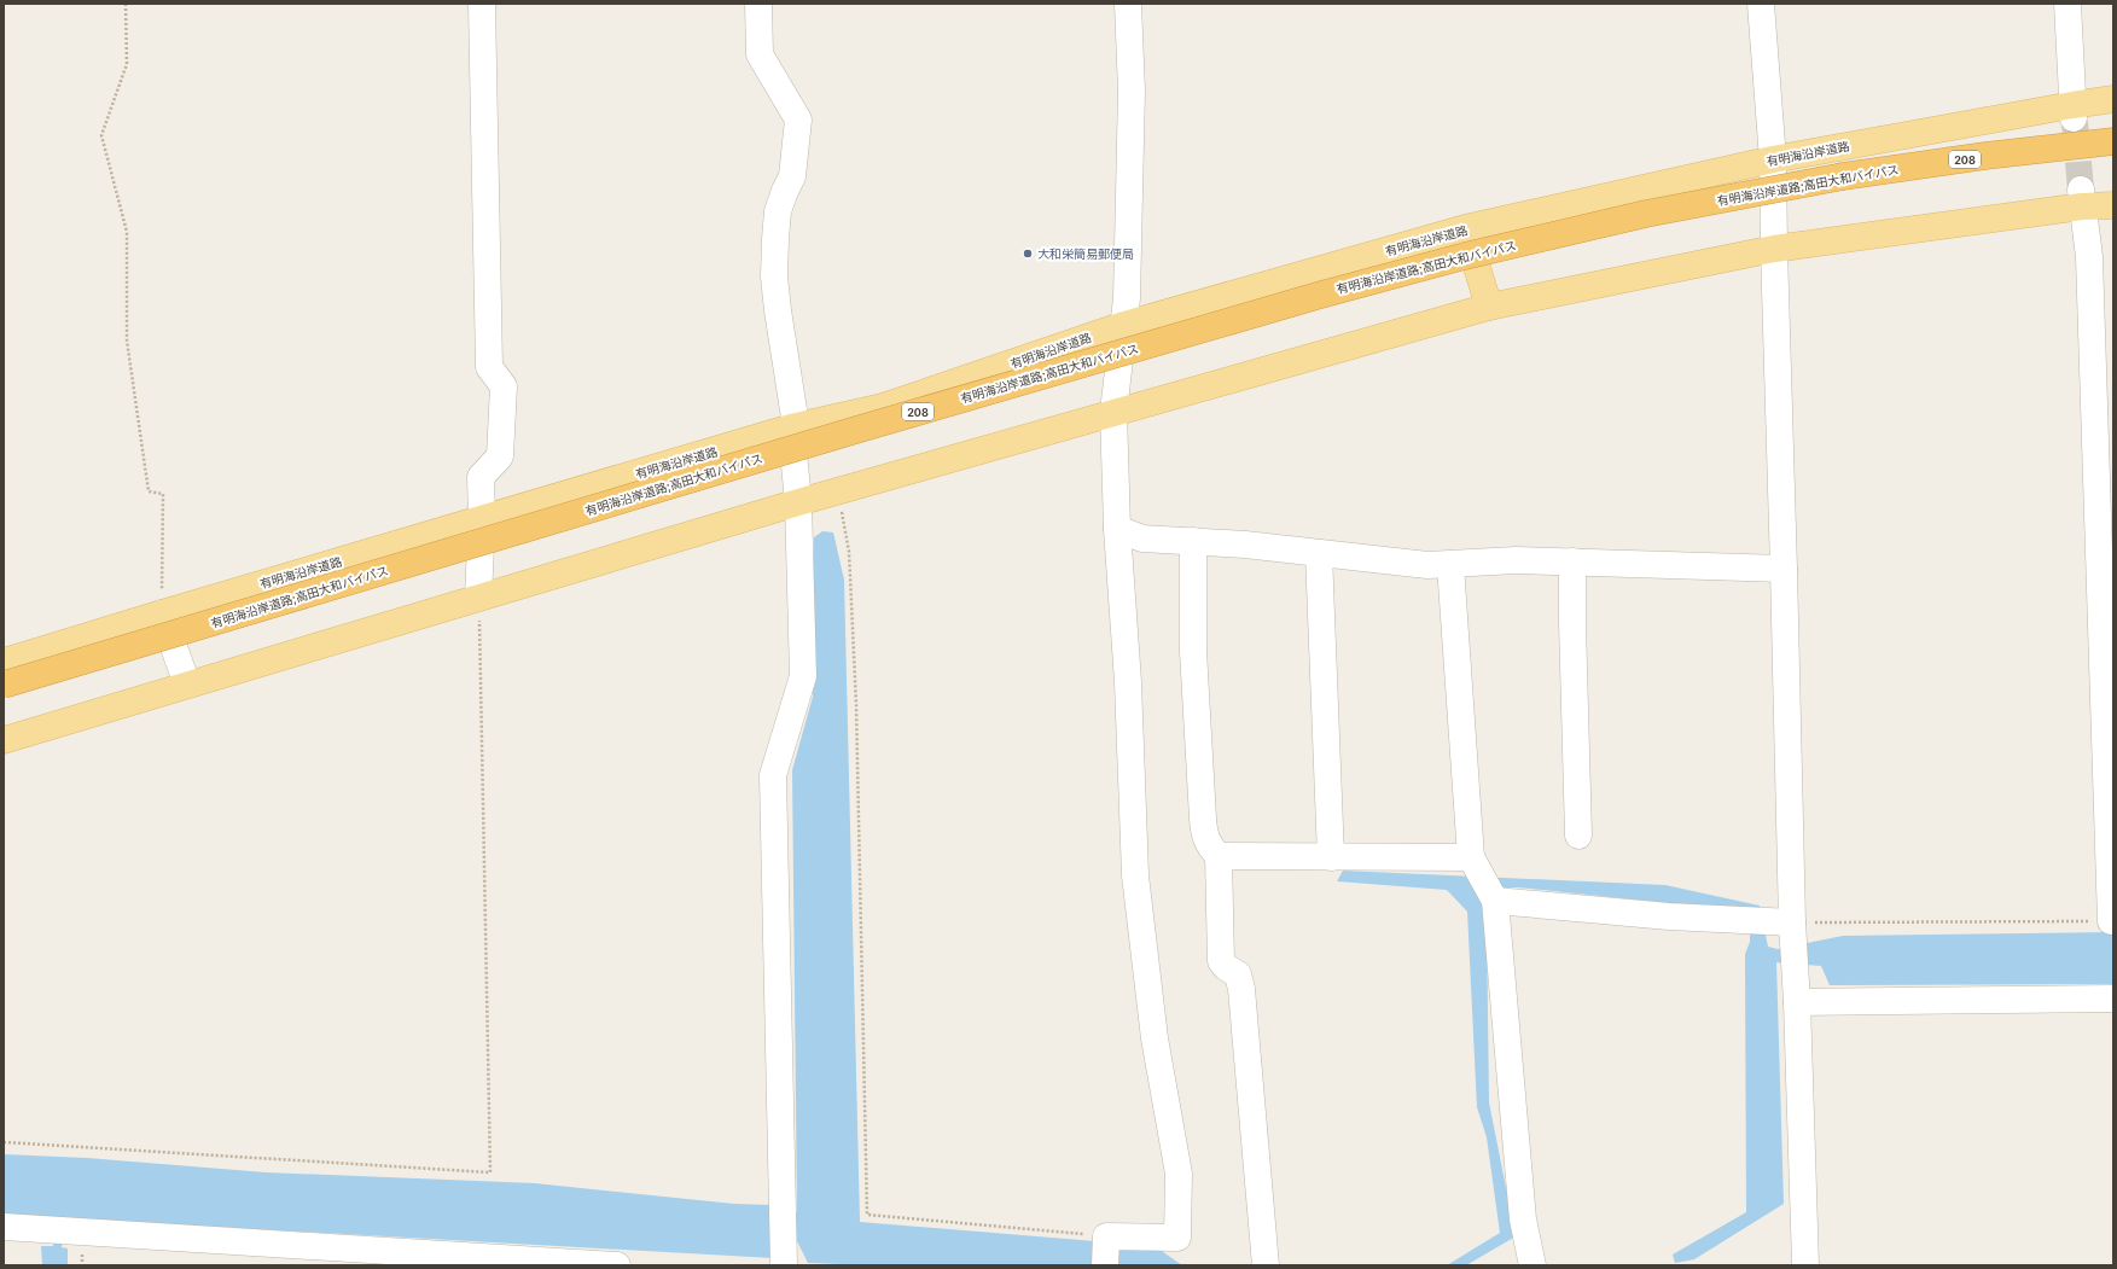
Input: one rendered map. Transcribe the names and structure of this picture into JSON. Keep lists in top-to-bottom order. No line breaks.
{"streets":{"highway":["208","有明海沿岸道路;高田大和バイパス"],"main road":["有明海沿岸道路"]},"places":["大和栄簡易郵便局"]}
